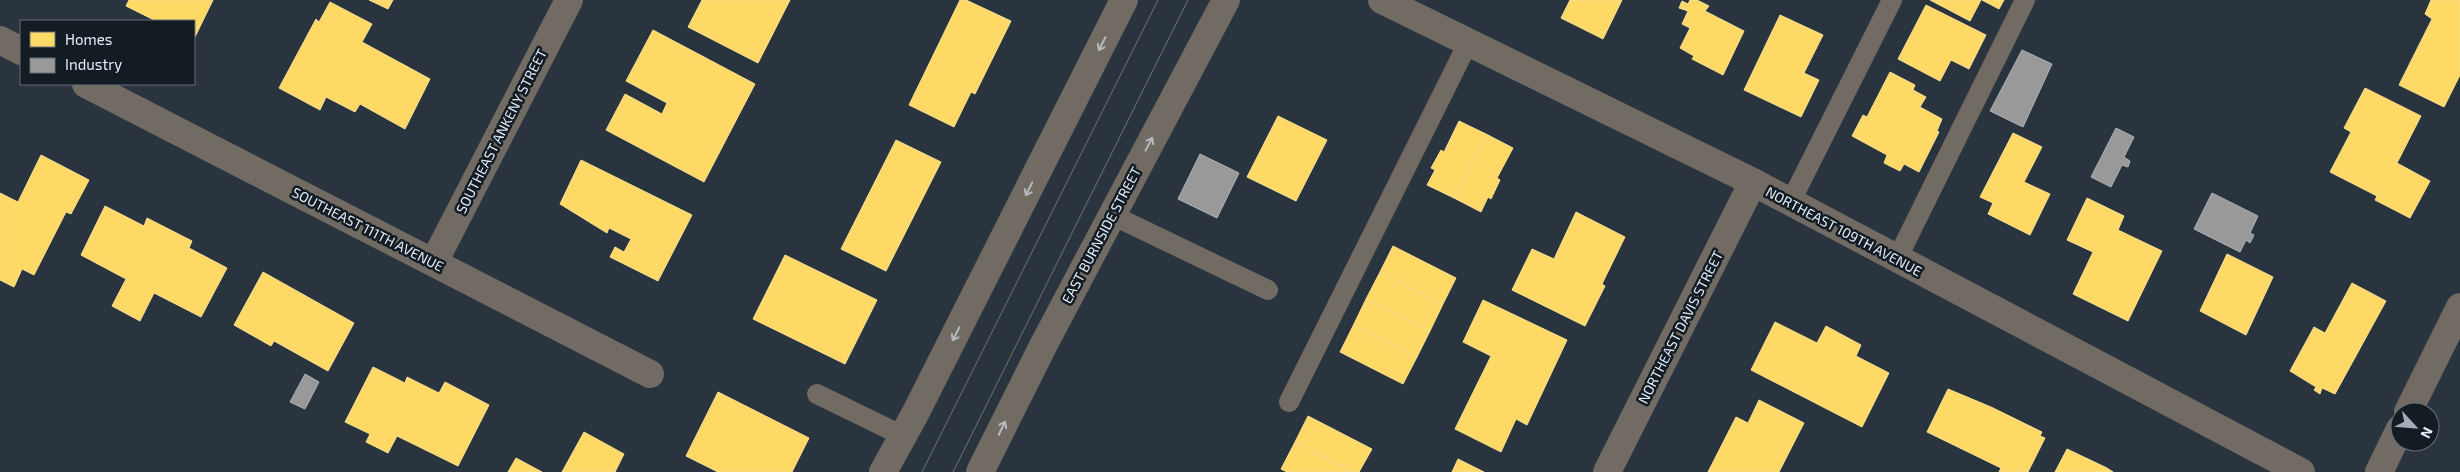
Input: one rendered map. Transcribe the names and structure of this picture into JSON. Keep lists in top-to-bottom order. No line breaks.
{"streets":{"street":["SOUTHEAST ANKENY STREET","SOUTHEAST 111TH AVENUE","NORTHEAST 109TH AVENUE","EAST BURNSIDE STREET","NORTHEAST DAVIS STREET"]},"crossings":[["SOUTHEAST ANKENY STREET","SOUTHEAST 111TH AVENUE"],["NORTHEAST 109TH AVENUE","NORTHEAST DAVIS STREET"]],"legend":["Homes","Industry"],"north":"bottom right"}
